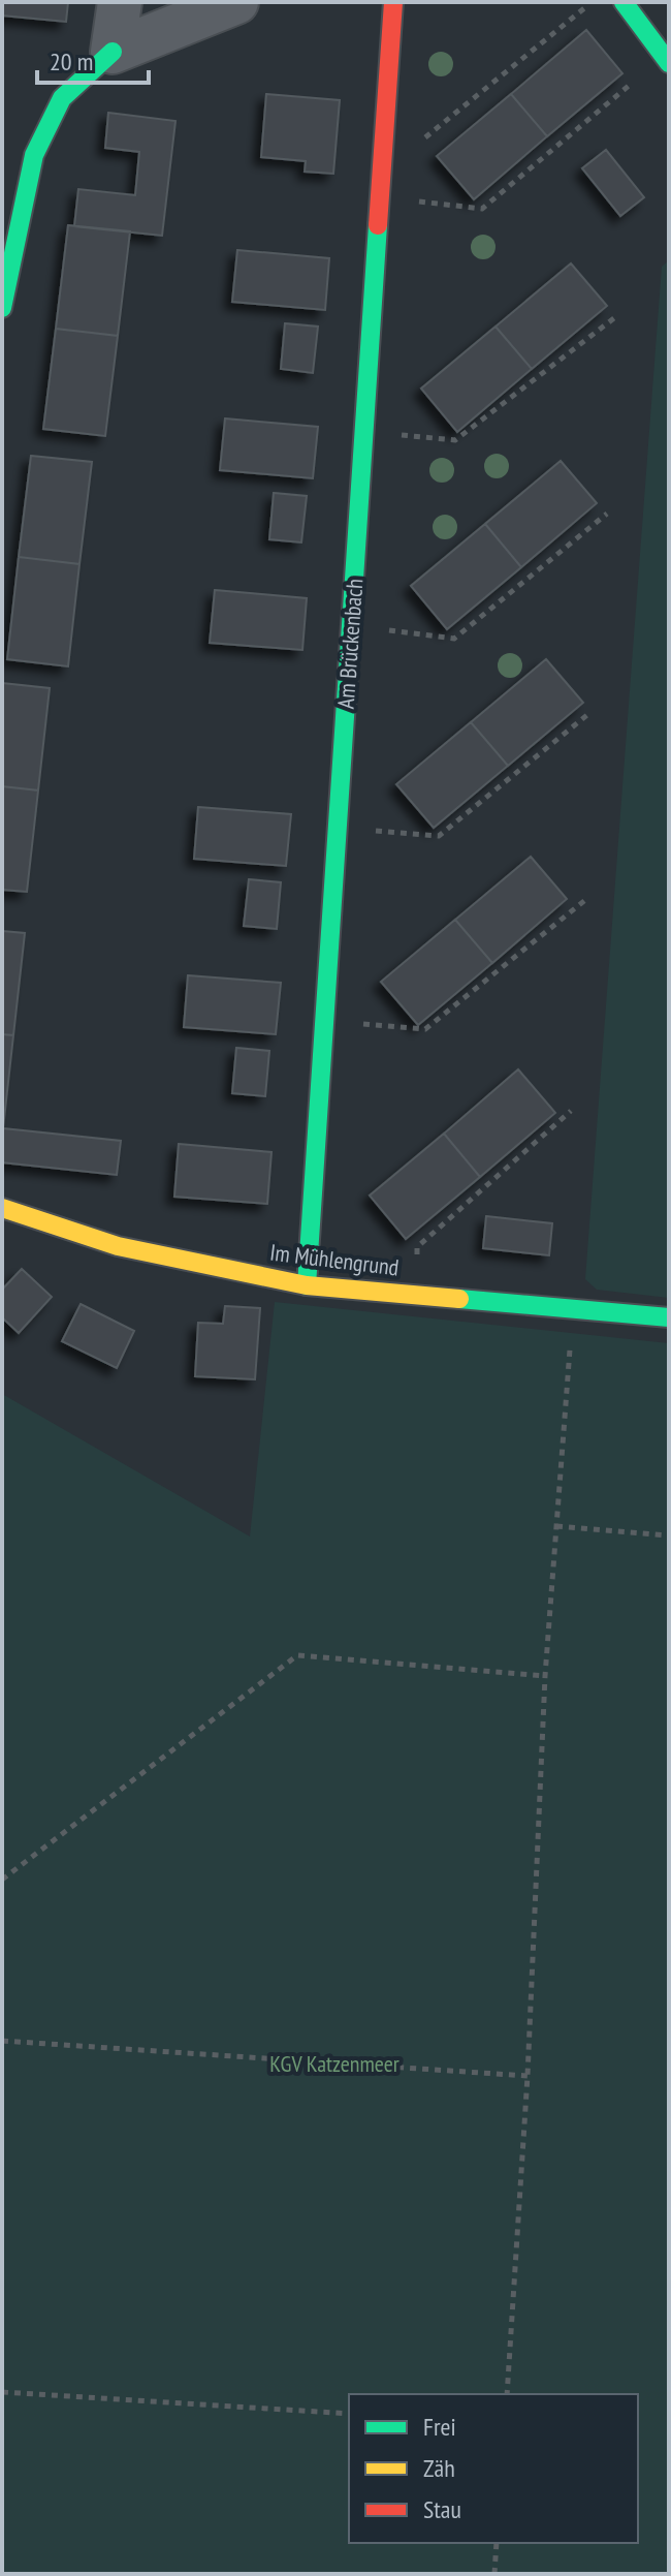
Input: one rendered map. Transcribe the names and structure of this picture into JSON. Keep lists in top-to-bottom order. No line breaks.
{"streets":{"street":["Am Brückenbach","Im Mühlengrund"]},"crossings":[["Am Brückenbach","Im Mühlengrund"]],"parks":["KGV Katzenmeer"],"legend":["Frei","Zäh","Stau"],"scale_bar":"20 m"}
